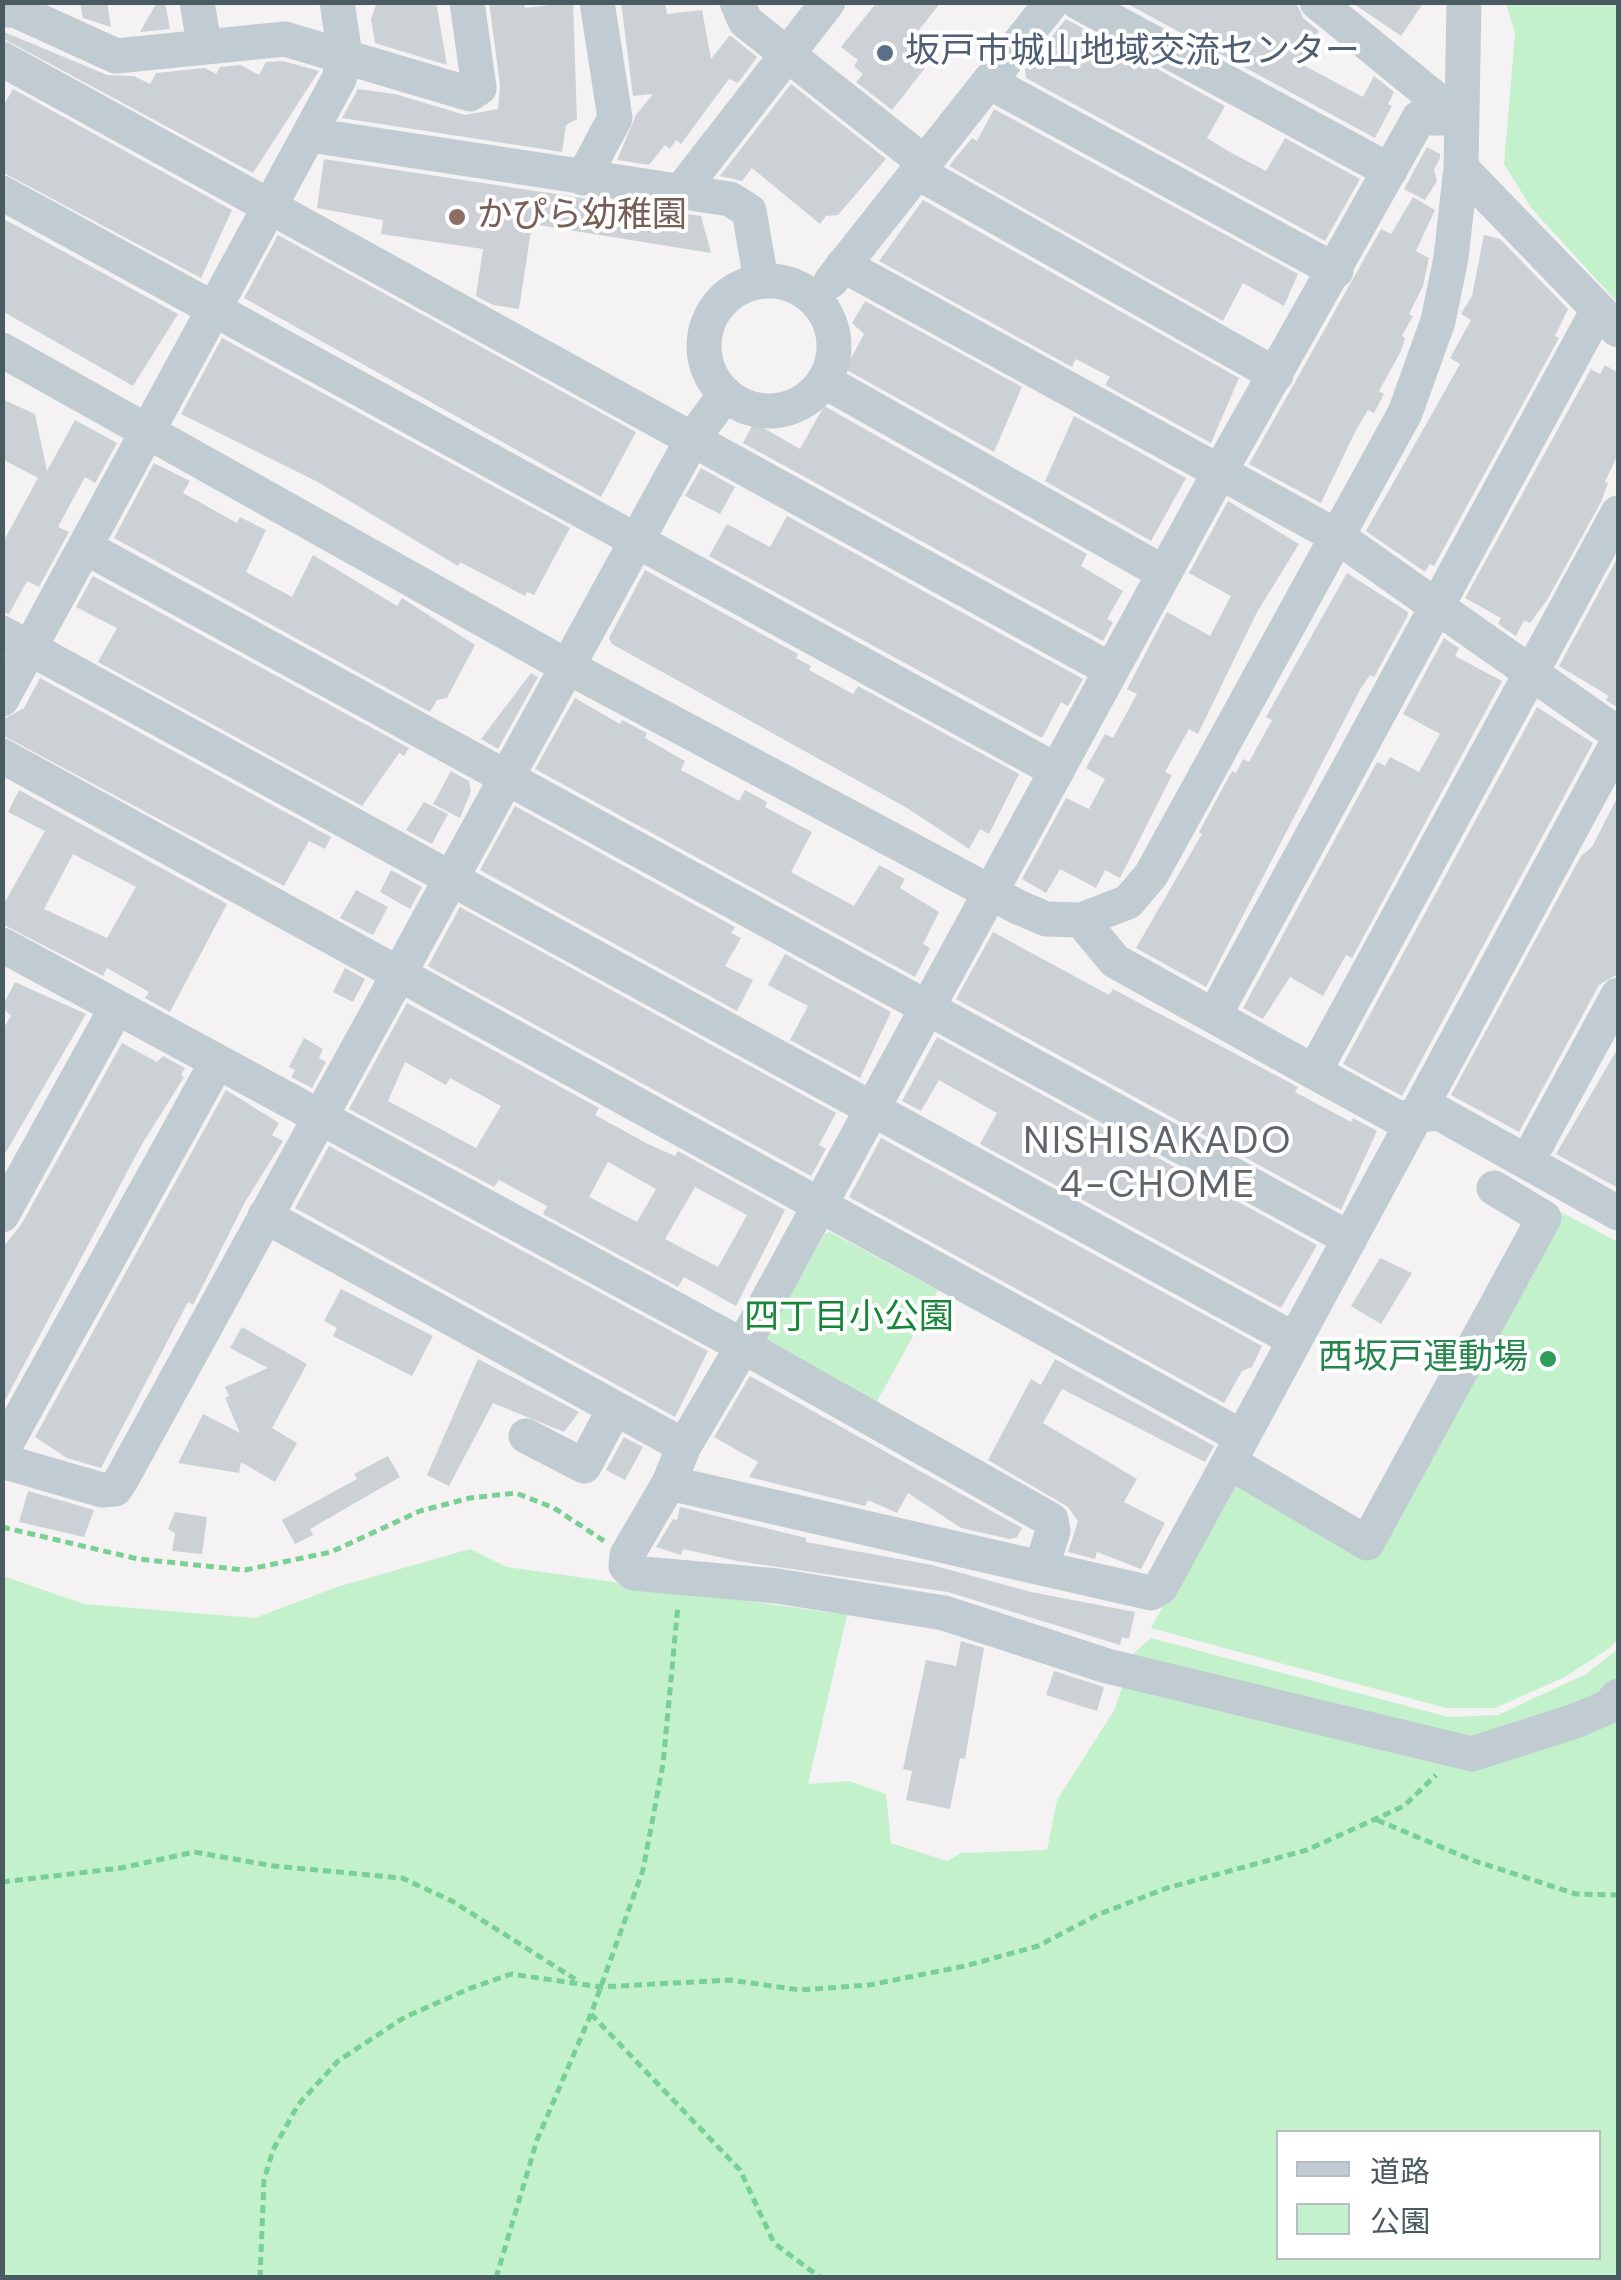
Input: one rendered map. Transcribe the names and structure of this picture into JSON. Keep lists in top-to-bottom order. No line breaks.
{"districts":["NISHISAKADO 4-CHOME"],"parks":["四丁目小公園"],"places":["坂戸市城山地域交流センター","かぴら幼稚園","西坂戸運動場"],"legend":["道路","公園"]}
